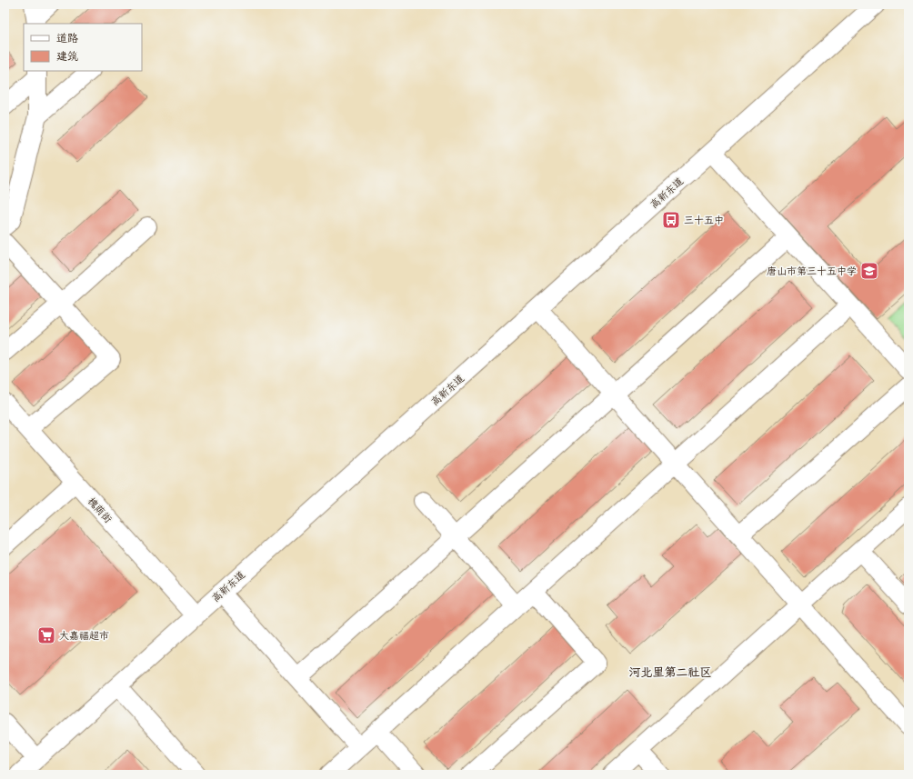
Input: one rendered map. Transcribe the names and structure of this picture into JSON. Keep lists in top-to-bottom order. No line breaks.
{"streets":{"street":["高新东道","槐荫街"]},"crossings":[["高新东道","槐荫街"]],"districts":["河北里第二社区"],"places":{"bus stop":["三十五中"],"school or university":["唐山市第三十五中学"],"supermarket":["大嘉福超市"]},"legend":["道路","建筑"]}
